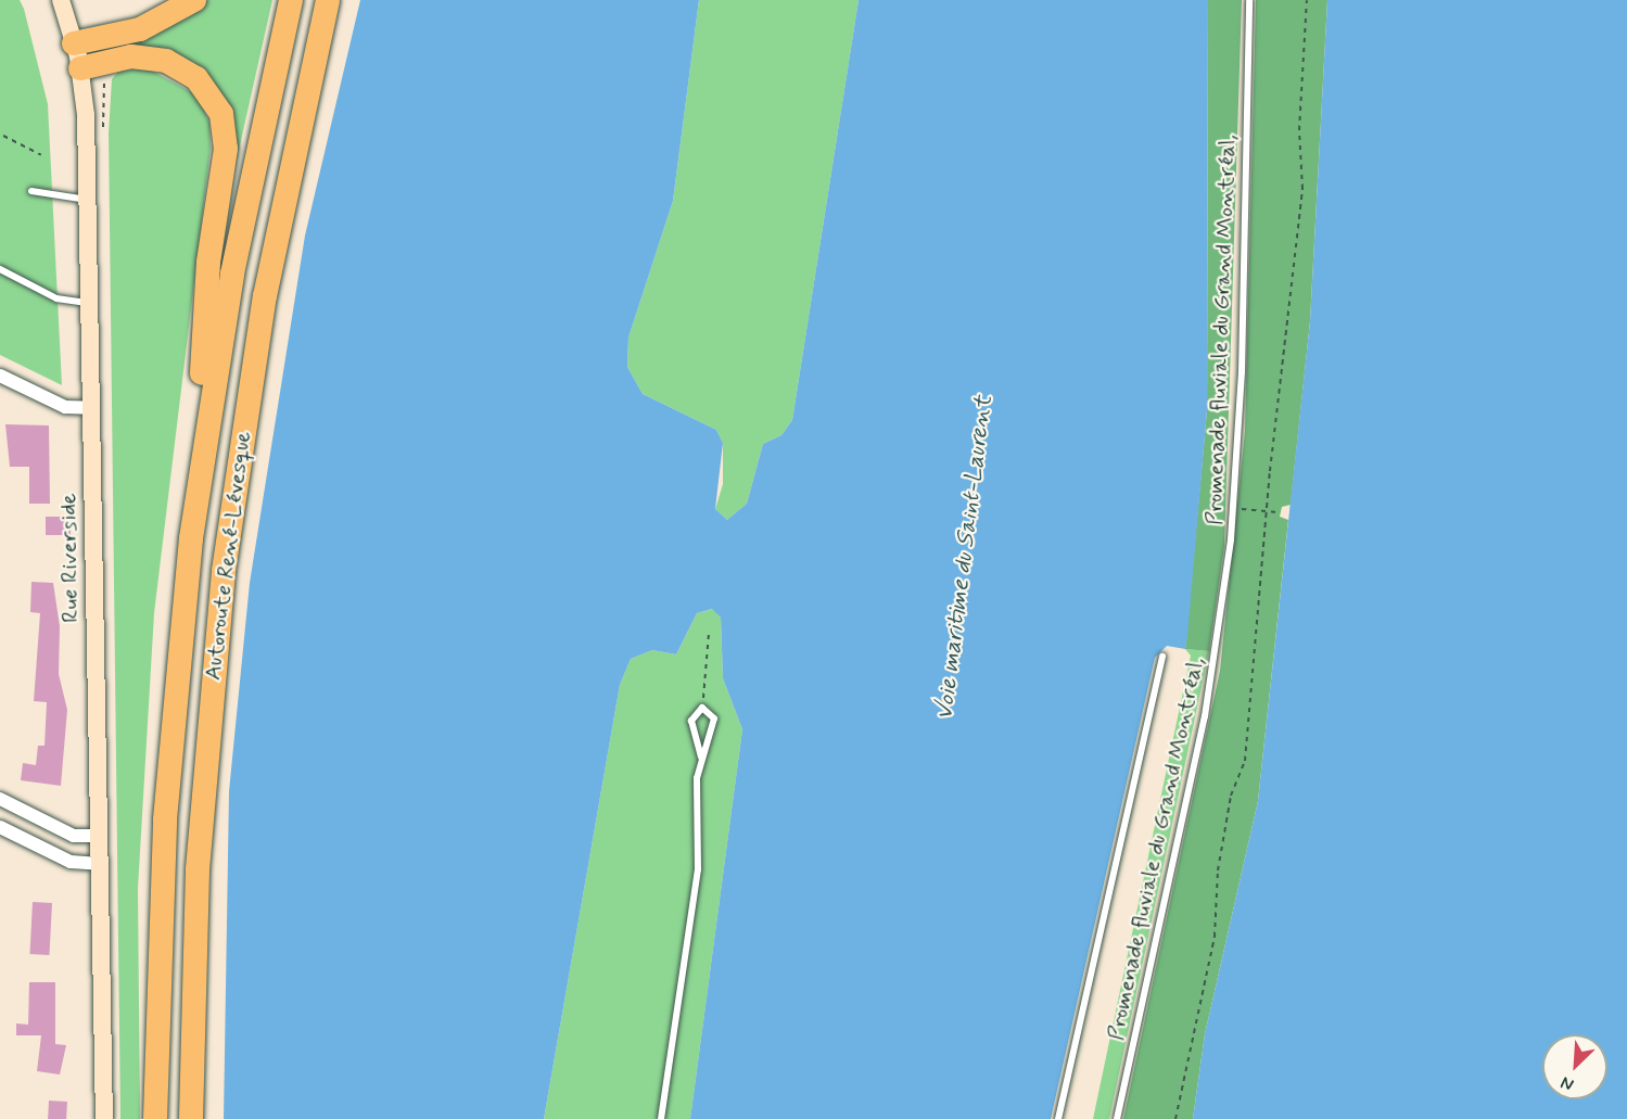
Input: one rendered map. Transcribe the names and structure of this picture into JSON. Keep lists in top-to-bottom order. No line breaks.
{"streets":{"highway":["Autoroute René-Lévesque"],"street":["Rue Riverside"],"lane":["Promenade fluviale du Grand Montréal,"]},"water":["Voie maritime du Saint-Laurent"],"north":"bottom left"}
